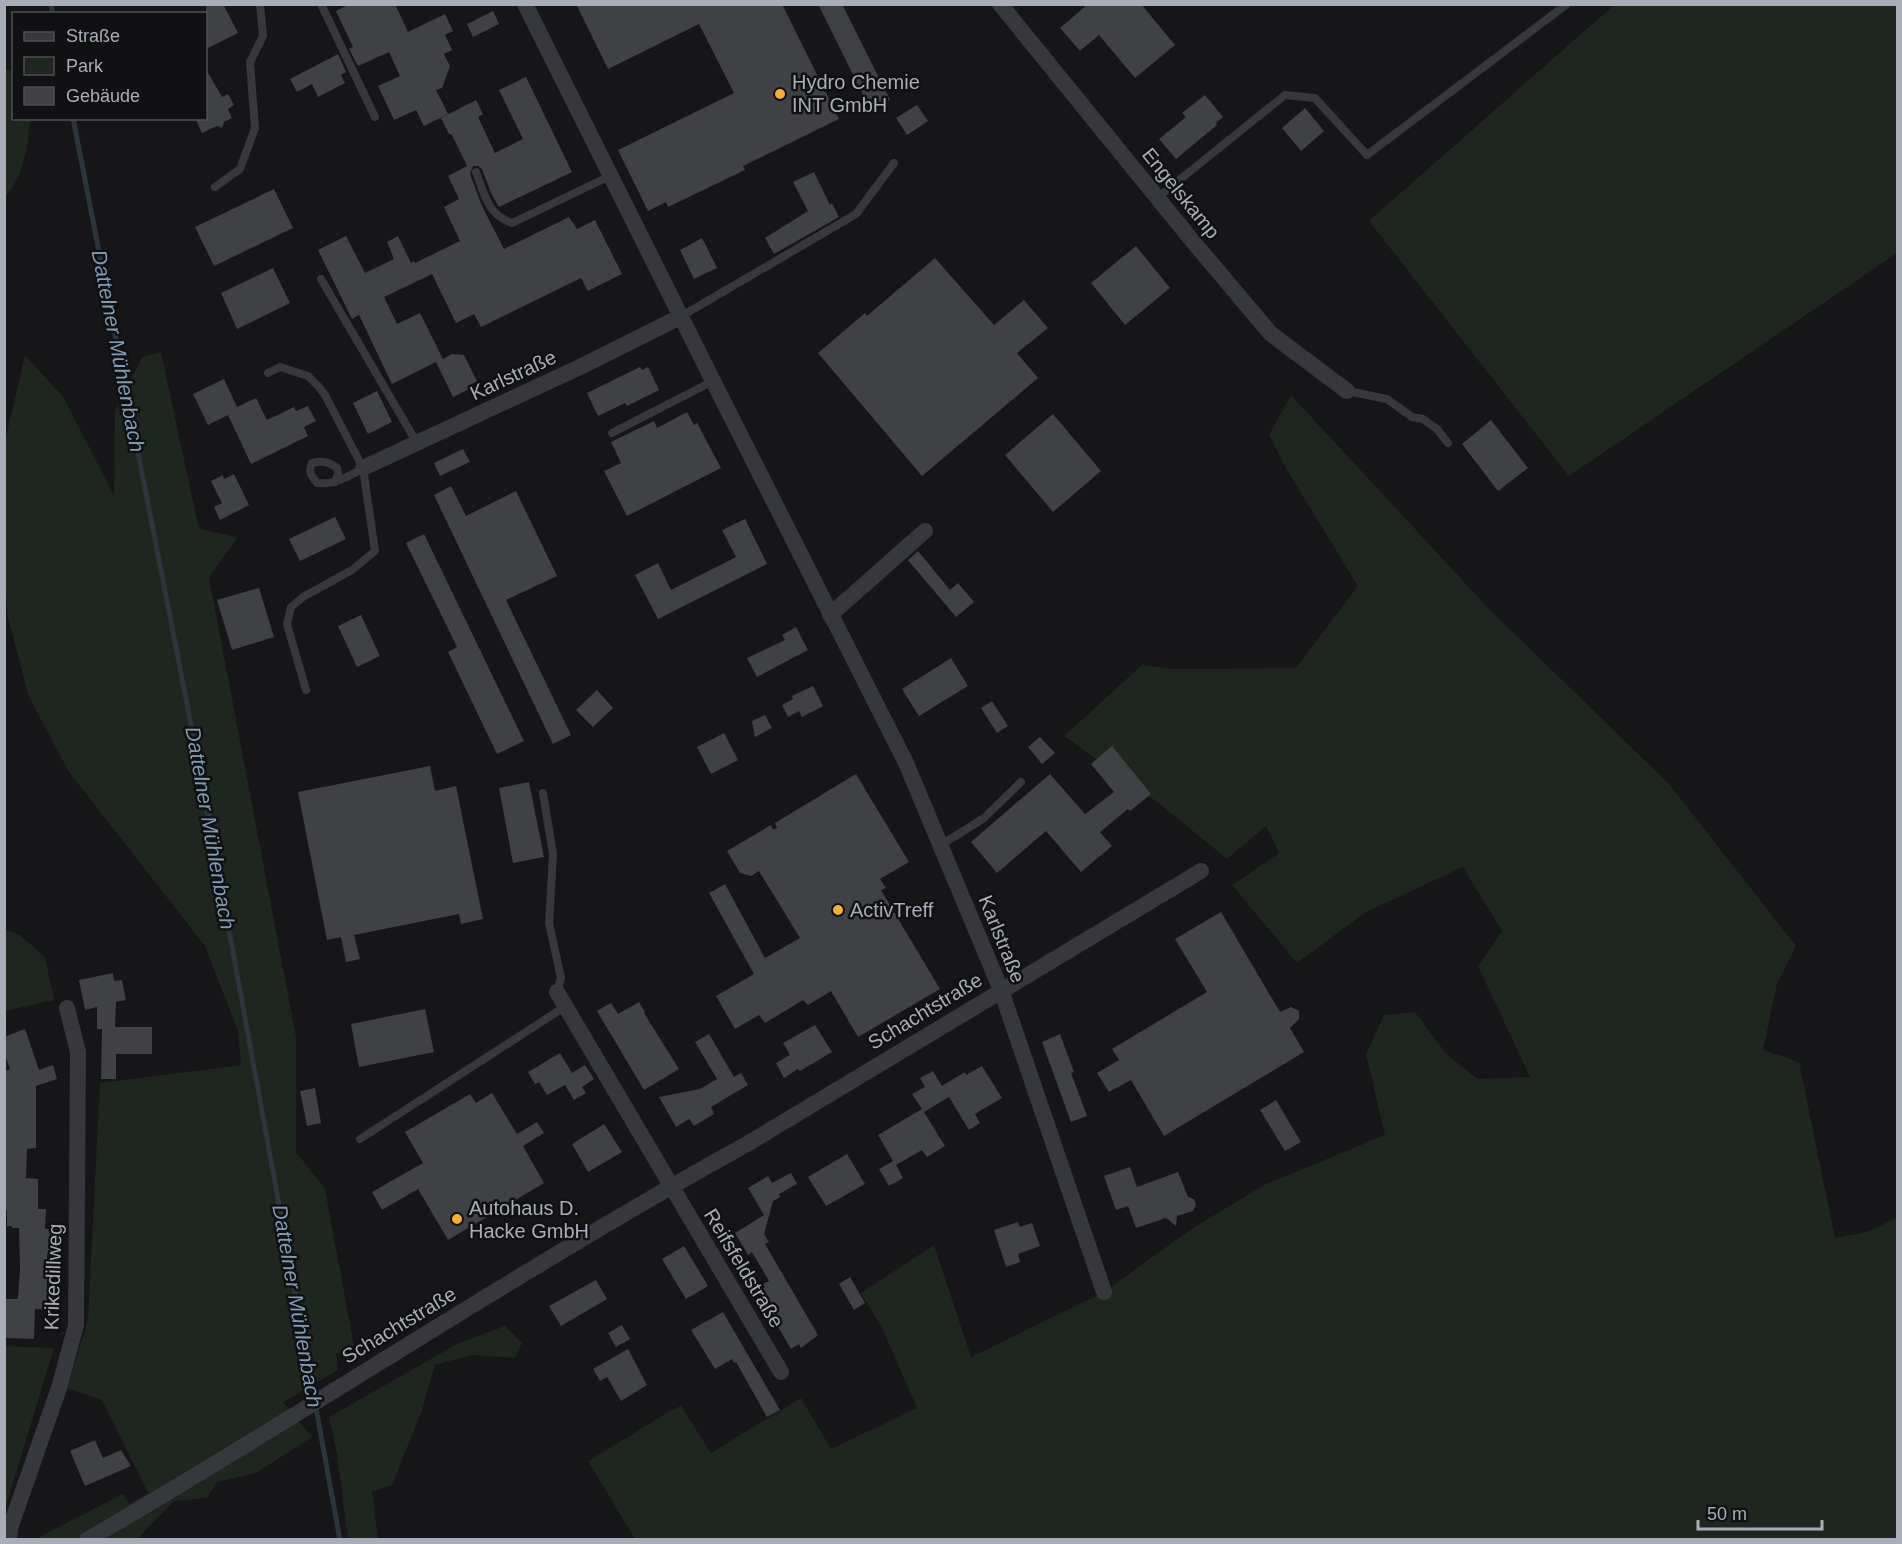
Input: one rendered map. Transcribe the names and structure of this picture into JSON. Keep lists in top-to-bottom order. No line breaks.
{"streets":{"street":["Engelskamp","Karlstraße","Schachtstraße","Reifsfeldstraße","Krikedillweg"]},"crossings":[["Karlstraße","Schachtstraße"],["Schachtstraße","Reifsfeldstraße"]],"water":["Dattelner Mühlenbach"],"places":["Hydro Chemie INT GmbH","ActivTreff","Autohaus D. Hacke GmbH"],"legend":["Straße","Park","Gebäude"],"scale_bar":"50 m"}
